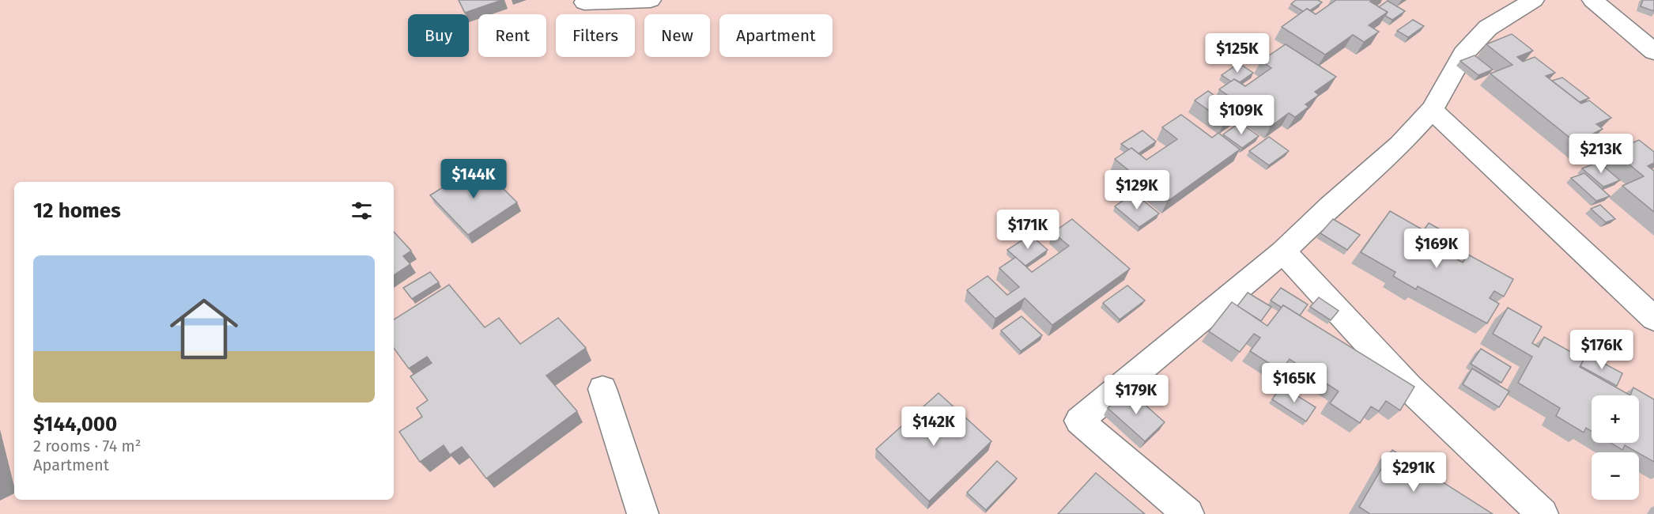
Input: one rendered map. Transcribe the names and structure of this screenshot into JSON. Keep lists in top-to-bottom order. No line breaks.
{"page":{"chip":["Buy","Rent","Filters","New","Apartment"],"price":["$125K","$109K","$213K","$144K","$129K","$171K","$169K","$176K","$165K","$179K","$142K","$291K"],"heading":"12 homes","list":[{"name":"$144,000","note":"2 rooms · 74 m² · Apartment"}],"map_buttons":["+","−"]}}
